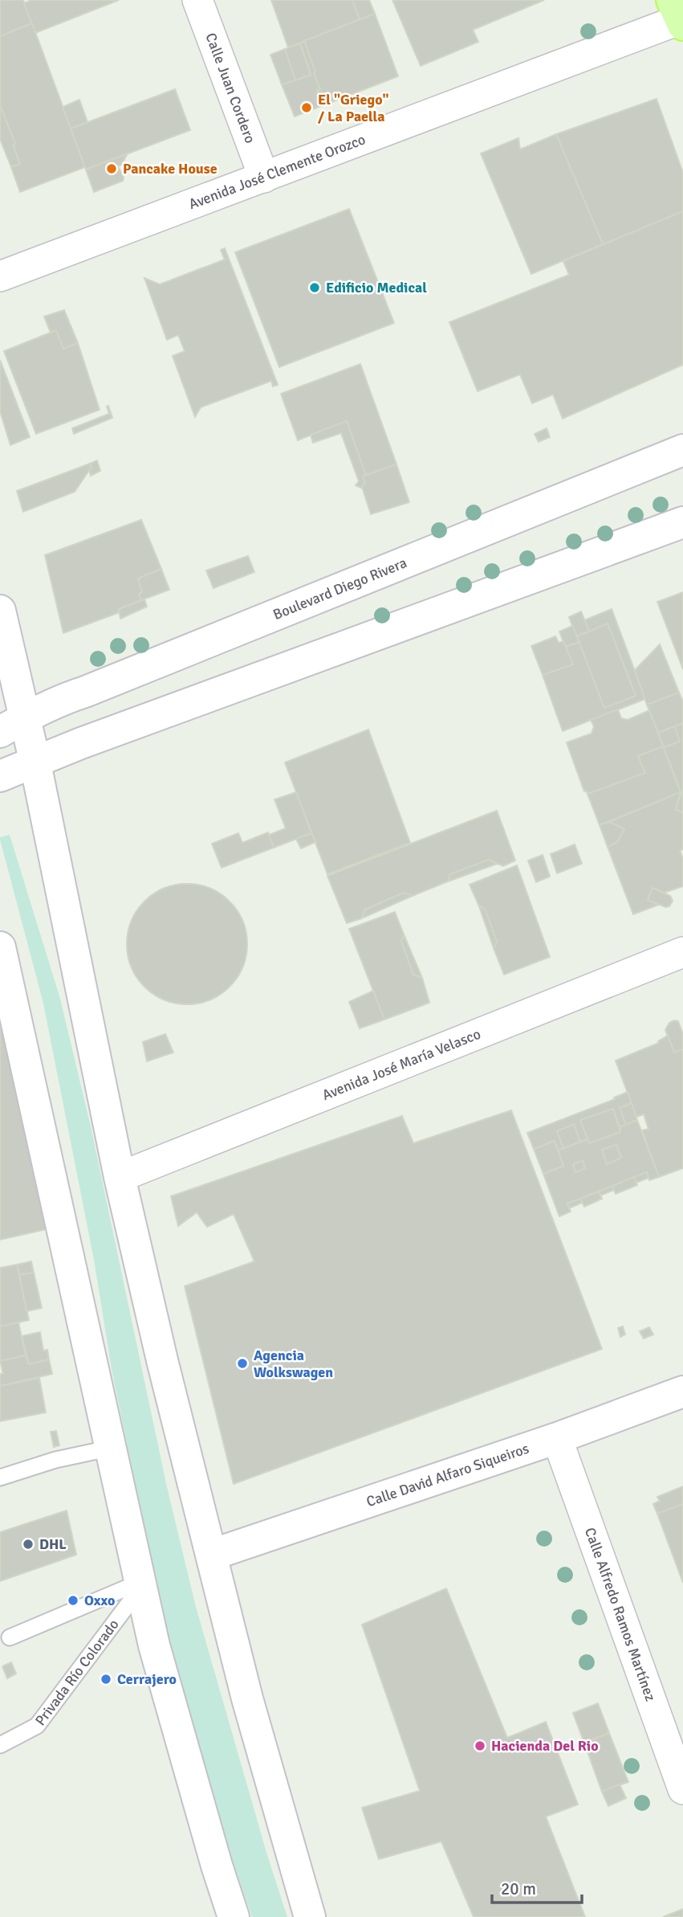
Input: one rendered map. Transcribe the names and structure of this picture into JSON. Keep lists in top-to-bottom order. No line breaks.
{"streets":{"main road":["Boulevard Diego Rivera","Calle David Alfaro Siqueiros"],"street":["Calle Juan Cordero","Avenida José Clemente Orozco","Avenida José María Velasco","Calle Alfredo Ramos Martínez"],"lane":["Privada Río Colorado"]},"crossings":[["Calle Juan Cordero","Avenida José Clemente Orozco"],["Calle David Alfaro Siqueiros","Calle Alfredo Ramos Martínez"]],"places":["El \"Griego\" / La Paella","Pancake House","Edificio Medical","Agencia Wolkswagen","DHL","Oxxo","Cerrajero","Hacienda Del Rio"],"scale_bar":"20 m"}
